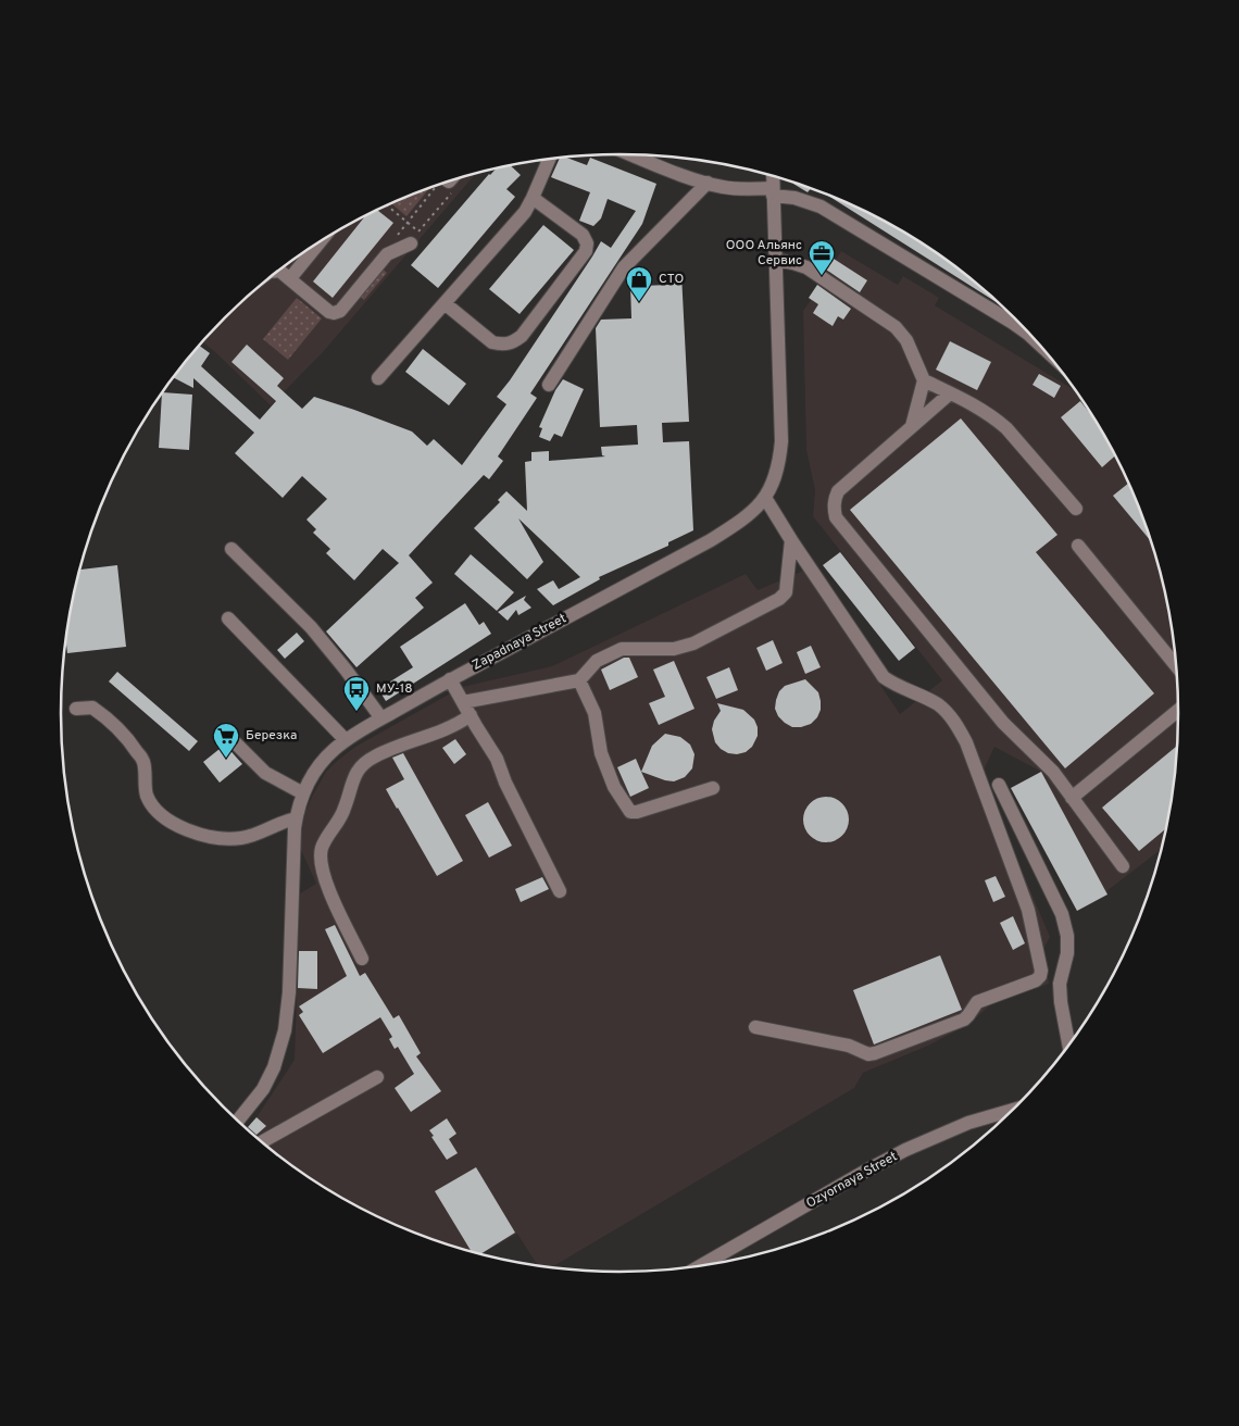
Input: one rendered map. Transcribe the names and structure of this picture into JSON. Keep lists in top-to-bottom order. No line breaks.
{"streets":{"street":["Zapadnaya Street","Ozyornaya Street"]},"places":{"office":["ООО Альянс Сервис"],"shop":["СТО"],"bus stop":["МУ-18"],"supermarket":["Березка"]}}
